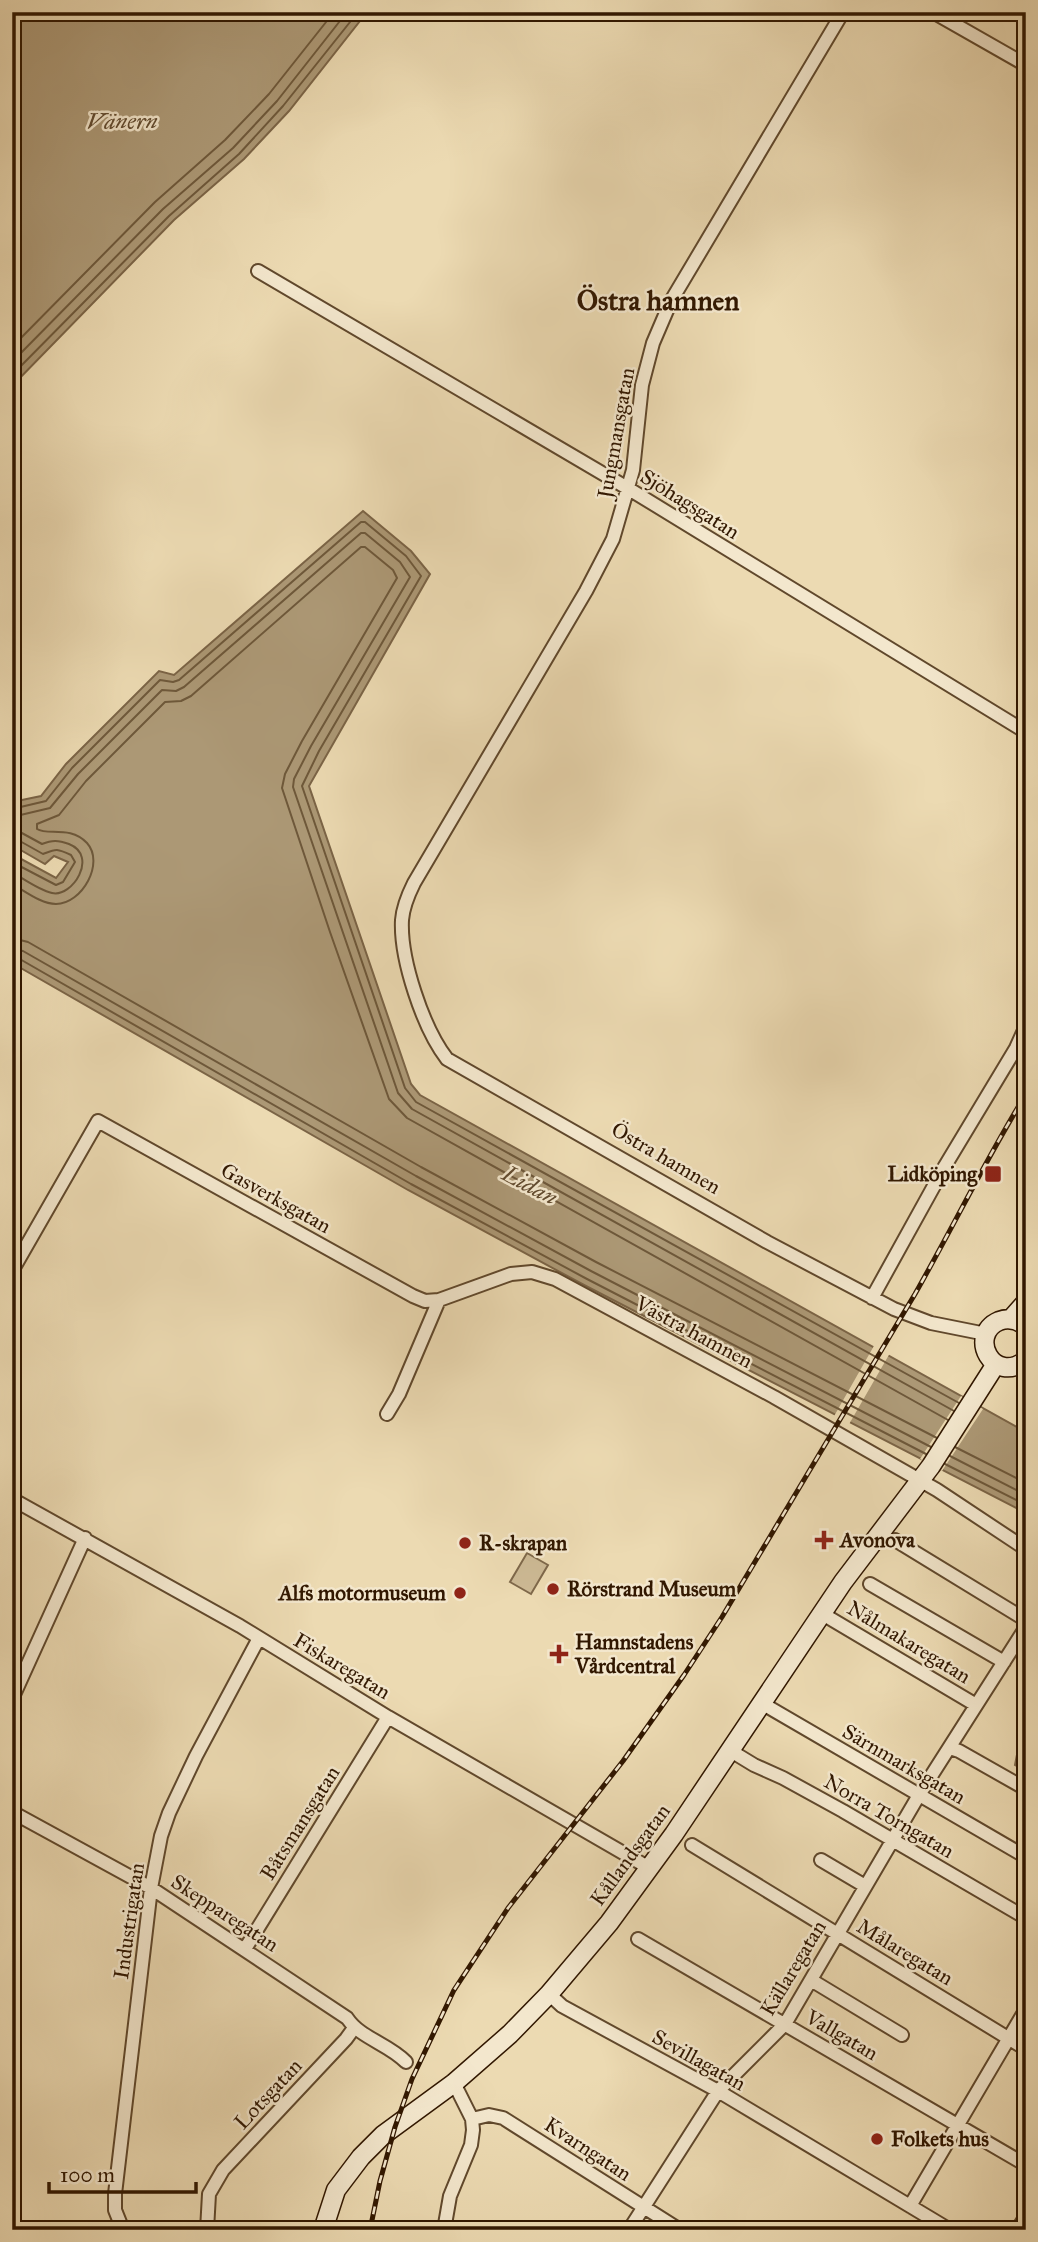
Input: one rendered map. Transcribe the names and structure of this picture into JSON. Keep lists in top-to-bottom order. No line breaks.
{"streets":{"main road":["Kållandsgatan"],"street":["Jungmansgatan","Sjöhagsgatan","Östra hamnen","Gasverksgatan","Västra hamnen","Nålmakaregatan","Fiskaregatan","Särnmarksgatan","Norra Torngatan","Båtsmansgatan","Skepparegatan","Industrigatan","Målaregatan","Källaregatan","Vallgatan","Sevillagatan","Lotsgatan","Kvarngatan"]},"crossings":[["Jungmansgatan","Sjöhagsgatan"],["Jungmansgatan","Östra hamnen"],["Gasverksgatan","Västra hamnen"],["Västra hamnen","Kållandsgatan"],["Nålmakaregatan","Kållandsgatan"],["Nålmakaregatan","Källaregatan"],["Fiskaregatan","Båtsmansgatan"],["Fiskaregatan","Kållandsgatan"],["Fiskaregatan","Industrigatan"],["Särnmarksgatan","Kållandsgatan"],["Särnmarksgatan","Källaregatan"],["Norra Torngatan","Kållandsgatan"],["Norra Torngatan","Källaregatan"],["Båtsmansgatan","Skepparegatan"],["Kållandsgatan","Sevillagatan"],["Skepparegatan","Industrigatan"],["Skepparegatan","Lotsgatan"],["Målaregatan","Källaregatan"],["Källaregatan","Vallgatan"],["Källaregatan","Sevillagatan"],["Källaregatan","Kvarngatan"]],"districts":["Östra hamnen"],"water":["Vänern","Lidan"],"places":{"transit":["Lidköping"],"health":["Avonova","Hamnstadens Vårdcentral"],"other":["R-skrapan","Rörstrand Museum","Alfs motormuseum","Folkets hus"]},"scale_bar":"100 m"}
